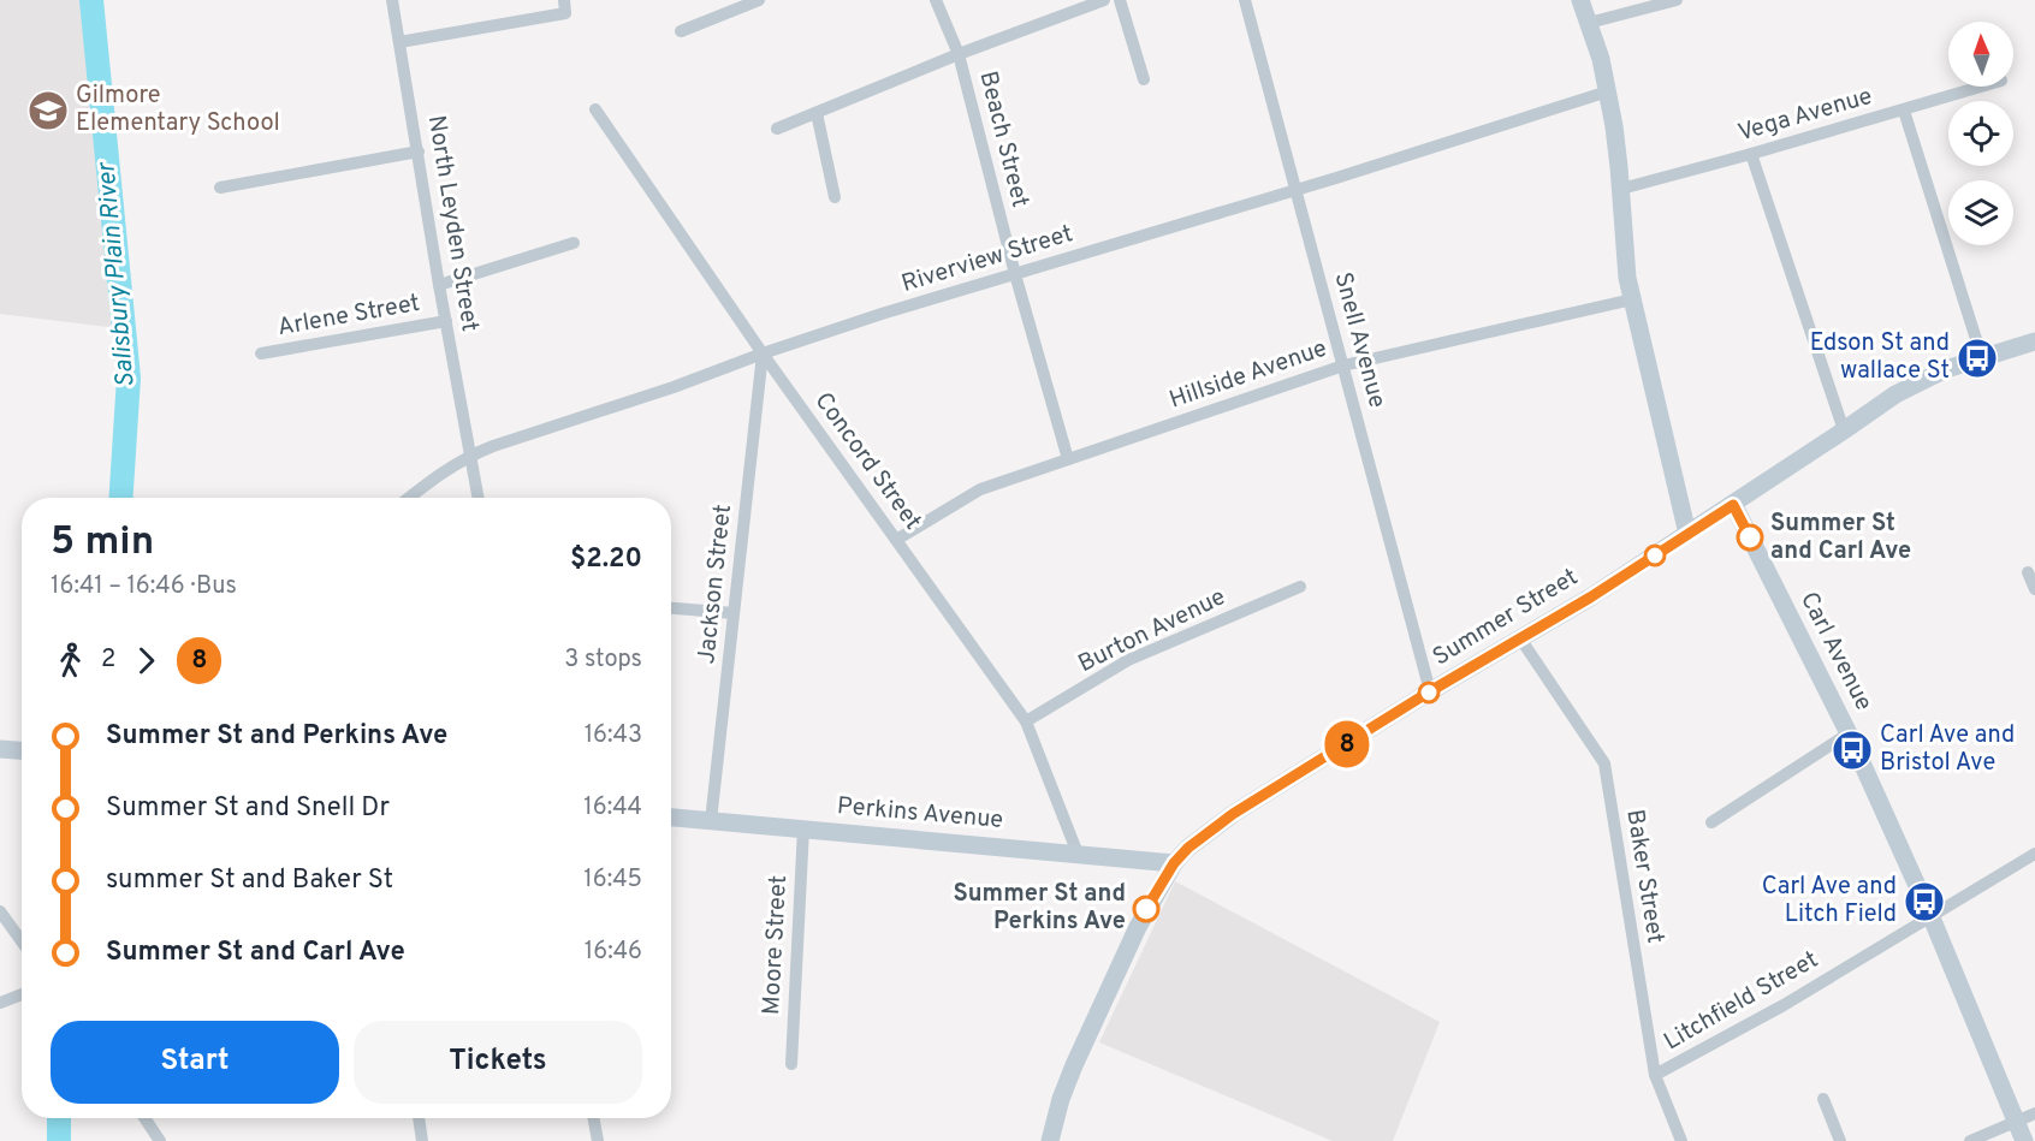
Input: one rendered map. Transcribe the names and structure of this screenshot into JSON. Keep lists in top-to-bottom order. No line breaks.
{"streets":{"street":["Vega Avenue","Beach Street","North Leyden Street","Riverview Street","Arlene Street","Snell Avenue","Hillside Avenue","Concord Street","Jackson Street","Summer Street","Burton Avenue","Carl Avenue","Perkins Avenue","Baker Street","Moore Street","Litchfield Street"]},"crossings":[["Beach Street","Riverview Street"],["Beach Street","Hillside Avenue"],["North Leyden Street","Riverview Street"],["North Leyden Street","Arlene Street"],["Riverview Street","Snell Avenue"],["Riverview Street","Concord Street"],["Riverview Street","Jackson Street"],["Snell Avenue","Hillside Avenue"],["Snell Avenue","Summer Street"],["Hillside Avenue","Concord Street"],["Concord Street","Jackson Street"],["Concord Street","Burton Avenue"],["Concord Street","Perkins Avenue"],["Jackson Street","Perkins Avenue"],["Summer Street","Carl Avenue"],["Summer Street","Perkins Avenue"],["Summer Street","Baker Street"],["Carl Avenue","Litchfield Street"],["Perkins Avenue","Moore Street"],["Baker Street","Litchfield Street"]],"water":["Salisbury Plain River"],"places":{"school or university":["Gilmore Elementary School"],"bus stop":["Edson St and wallace St","Carl Ave and Bristol Ave","Carl Ave and Litch Field"],"other":["Summer St and Carl Ave","Summer St and Perkins Ave"]},"lines":["bus line 8"],"north":"top","page":{"on_map":"8","heading":["5 min","16:41 – 16:46 · Bus","$2.20"],"legs":["2","8","3 stops"],"list":[{"name":"Summer St and Perkins Ave","value":"16:43"},{"name":"Summer St and Snell Dr","value":"16:44"},{"name":"summer St and Baker St","value":"16:45"},{"name":"Summer St and Carl Ave","value":"16:46"}],"buttons":["Start","Tickets"]}}
